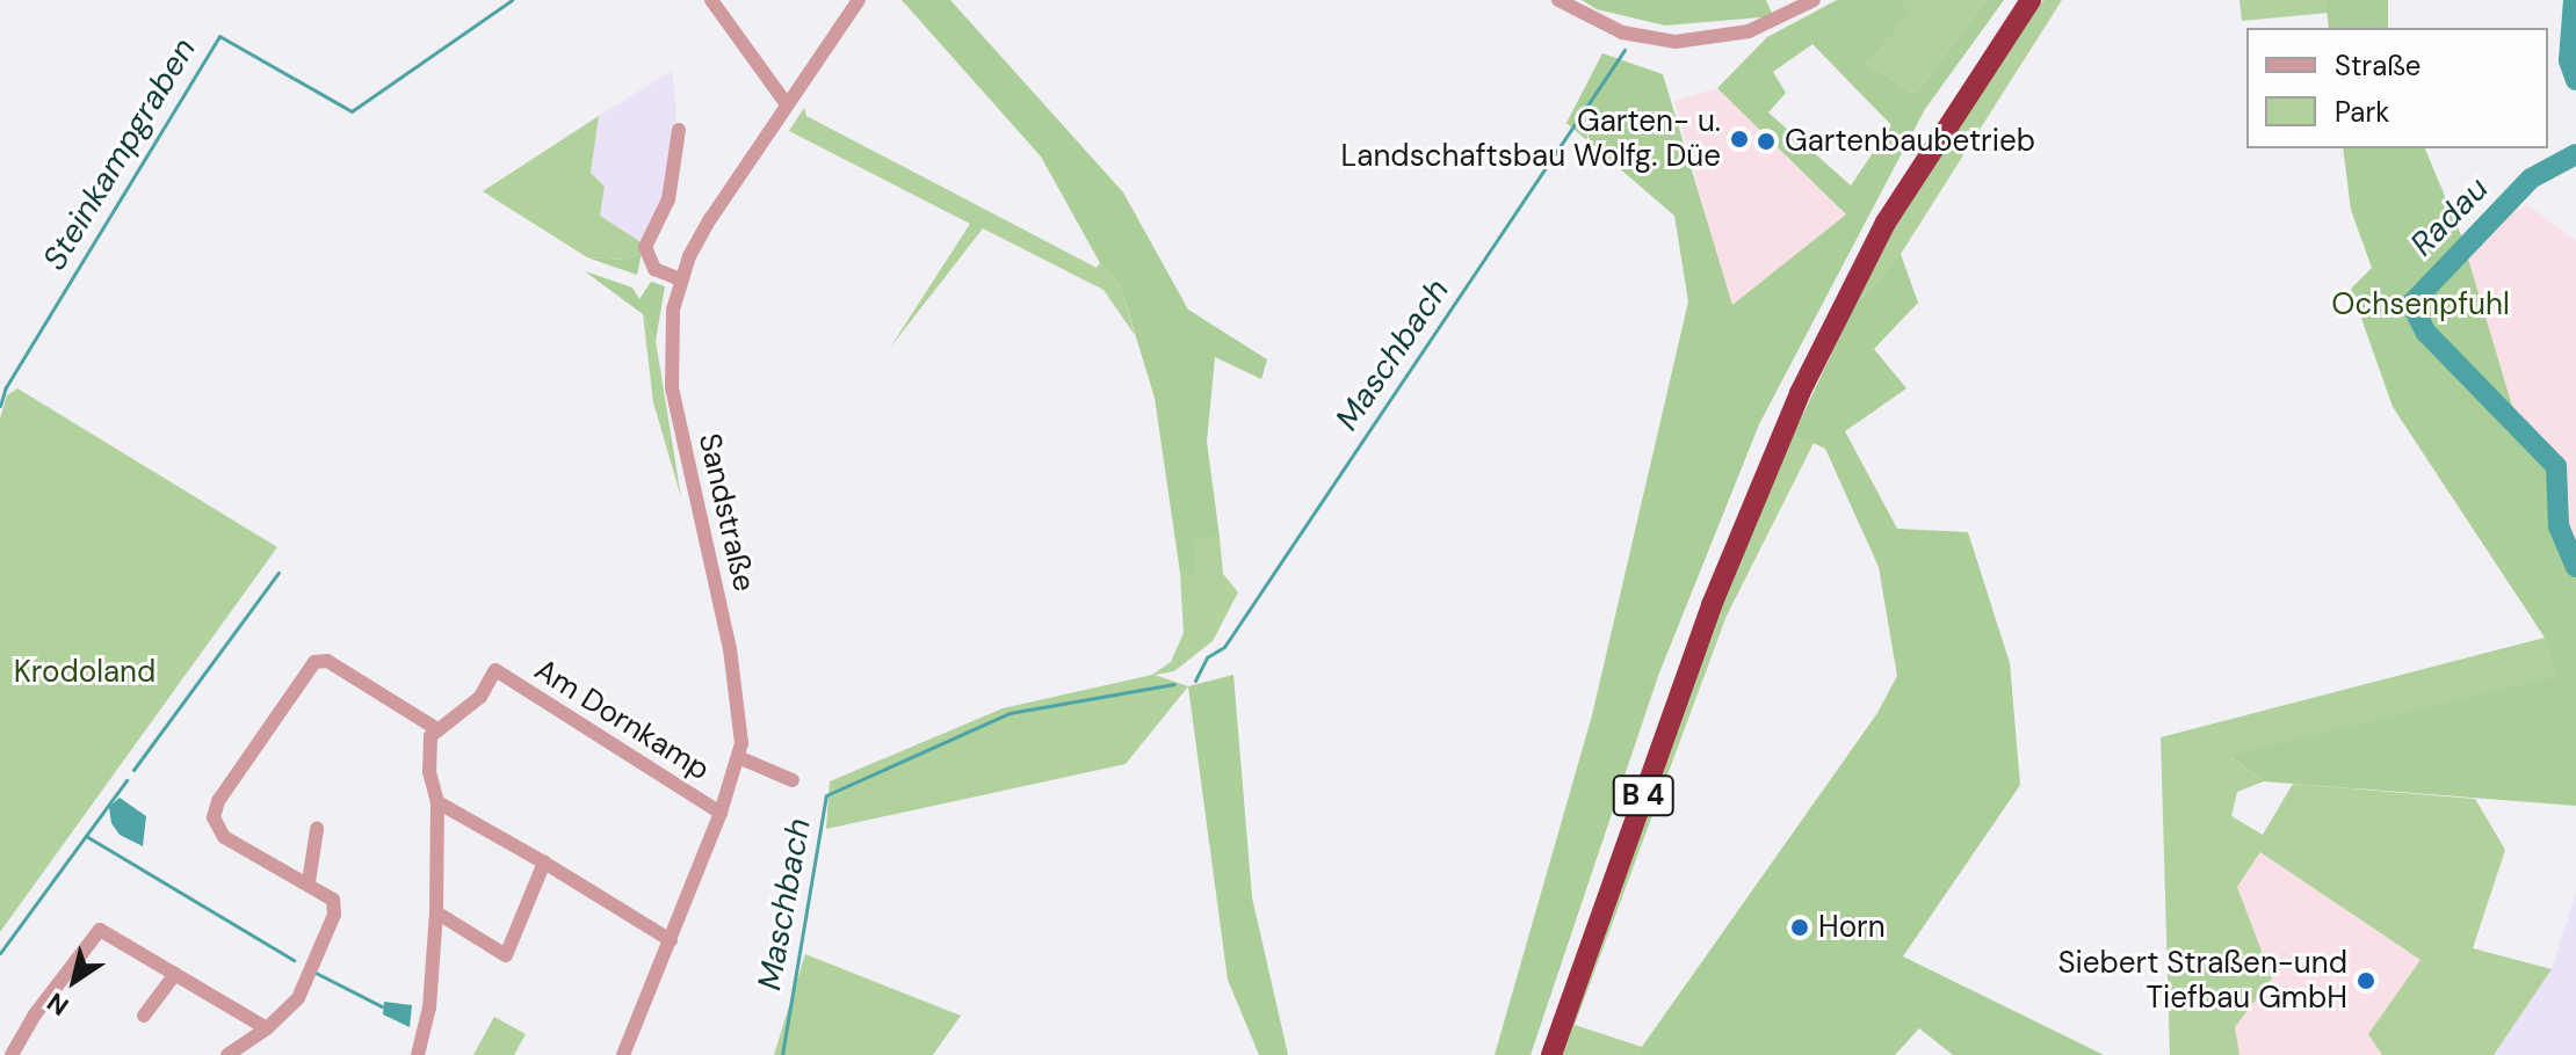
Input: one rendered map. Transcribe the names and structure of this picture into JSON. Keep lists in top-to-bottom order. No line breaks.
{"streets":{"highway":["B 4"],"street":["Sandstraße","Am Dornkamp"]},"crossings":[["Sandstraße","Am Dornkamp"]],"water":["Steinkampgraben","Radau","Maschbach"],"parks":["Ochsenpfuhl","Krodoland"],"places":["Garten- u. Landschaftsbau Wolfg. Düe","Gartenbaubetrieb","Horn","Siebert Straßen-und Tiefbau GmbH"],"legend":["Straße","Park"],"north":"bottom left"}
